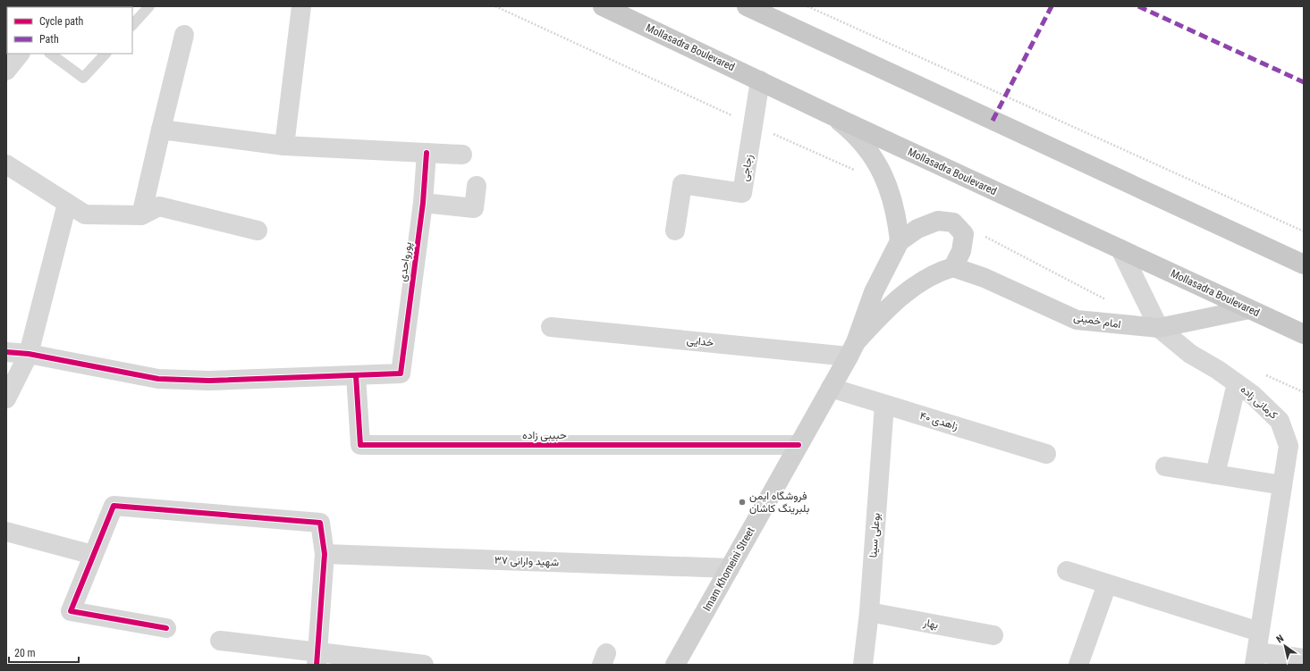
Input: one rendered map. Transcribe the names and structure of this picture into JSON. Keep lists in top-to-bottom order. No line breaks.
{"streets":{"highway":["Mollasadra Boulevared"],"main road":["امام خمینی","Imam Khomeini Street"],"street":["زجاجی","پورواحدی","خدایی","کرمانی زاده","زاهدی ۴۰","حبیبی زاده","بوعلی سینا","شهید وارانی ۳۷","بهار"]},"crossings":[["Mollasadra Boulevared","زجاجی"],["Mollasadra Boulevared","امام خمینی"],["Mollasadra Boulevared","کرمانی زاده"],["پورواحدی","حبیبی زاده"],["امام خمینی","کرمانی زاده"],["خدایی","Imam Khomeini Street"],["زاهدی ۴۰","بوعلی سینا"],["زاهدی ۴۰","Imam Khomeini Street"],["حبیبی زاده","Imam Khomeini Street"],["بوعلی سینا","بهار"],["شهید وارانی ۳۷","Imam Khomeini Street"]],"places":["فروشگاه ایمن بلبرینگ کاشان"],"legend":["Cycle path","Path"],"scale_bar":"20 m","north":"top left"}
